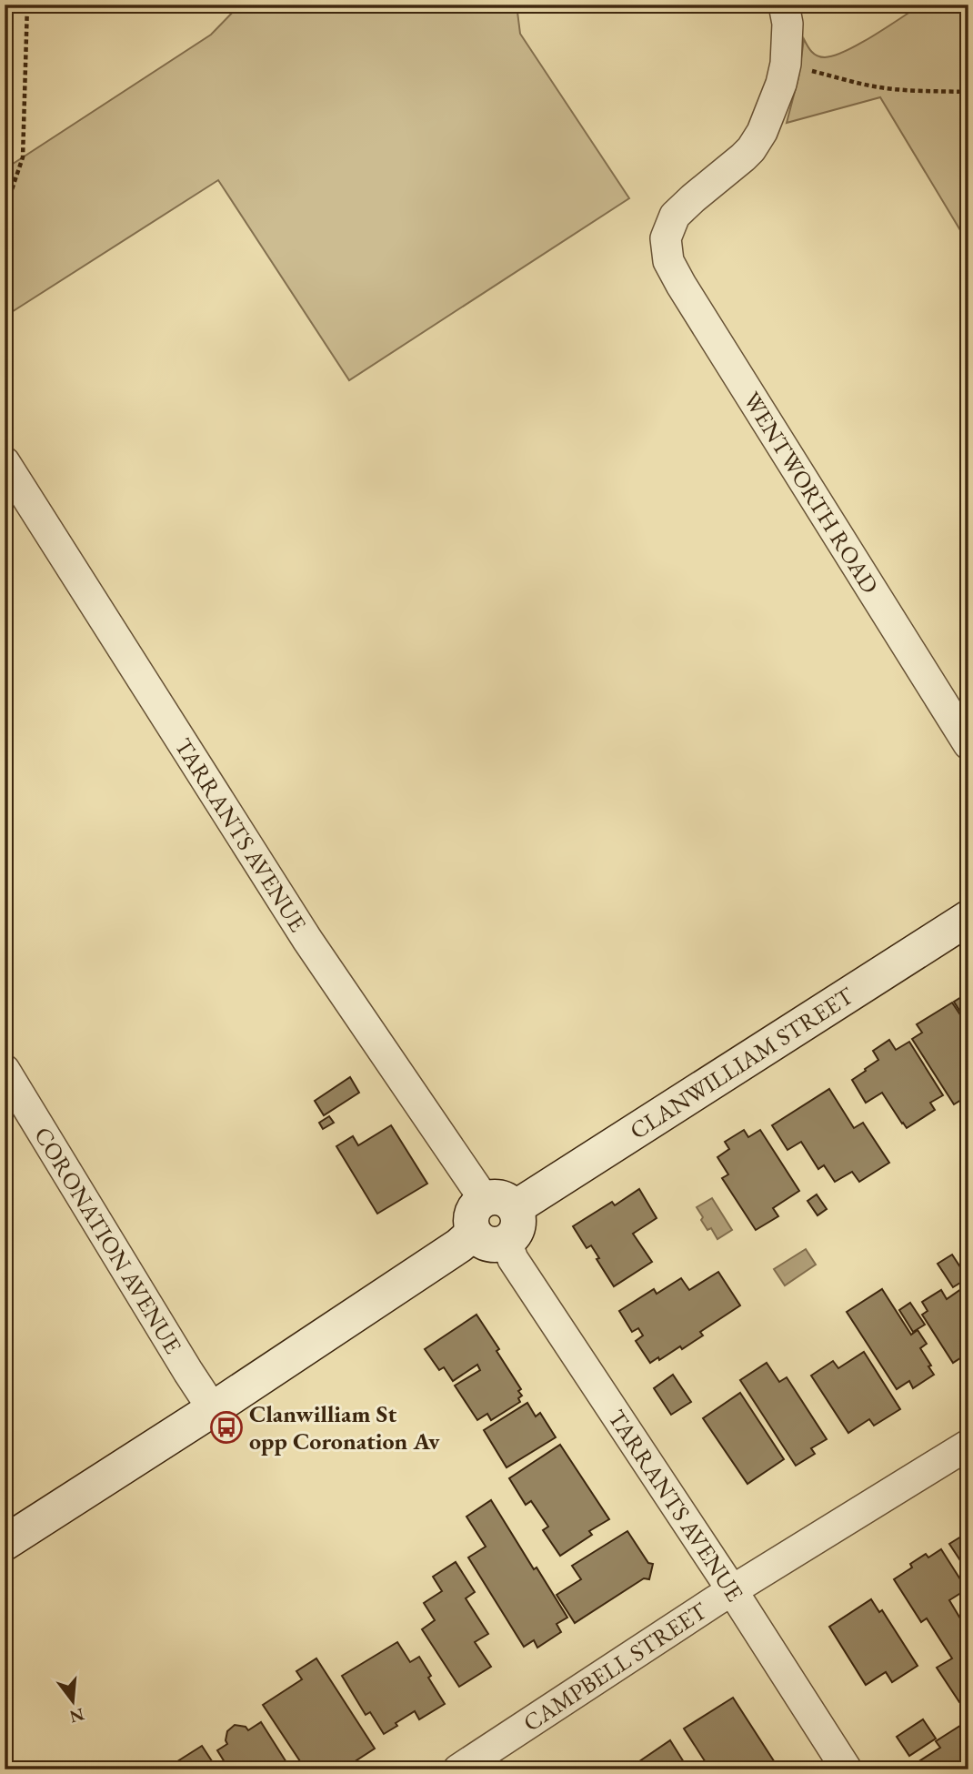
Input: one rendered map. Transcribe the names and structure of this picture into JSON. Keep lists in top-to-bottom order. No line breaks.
{"streets":{"street":["WENTWORTH ROAD","TARRANTS AVENUE","CLANWILLIAM STREET","CORONATION AVENUE","CAMPBELL STREET"]},"crossings":[["TARRANTS AVENUE","CLANWILLIAM STREET"],["TARRANTS AVENUE","CAMPBELL STREET"],["CLANWILLIAM STREET","CORONATION AVENUE"]],"places":{"bus stop":["Clanwilliam St opp Coronation Av"]},"north":"bottom"}
